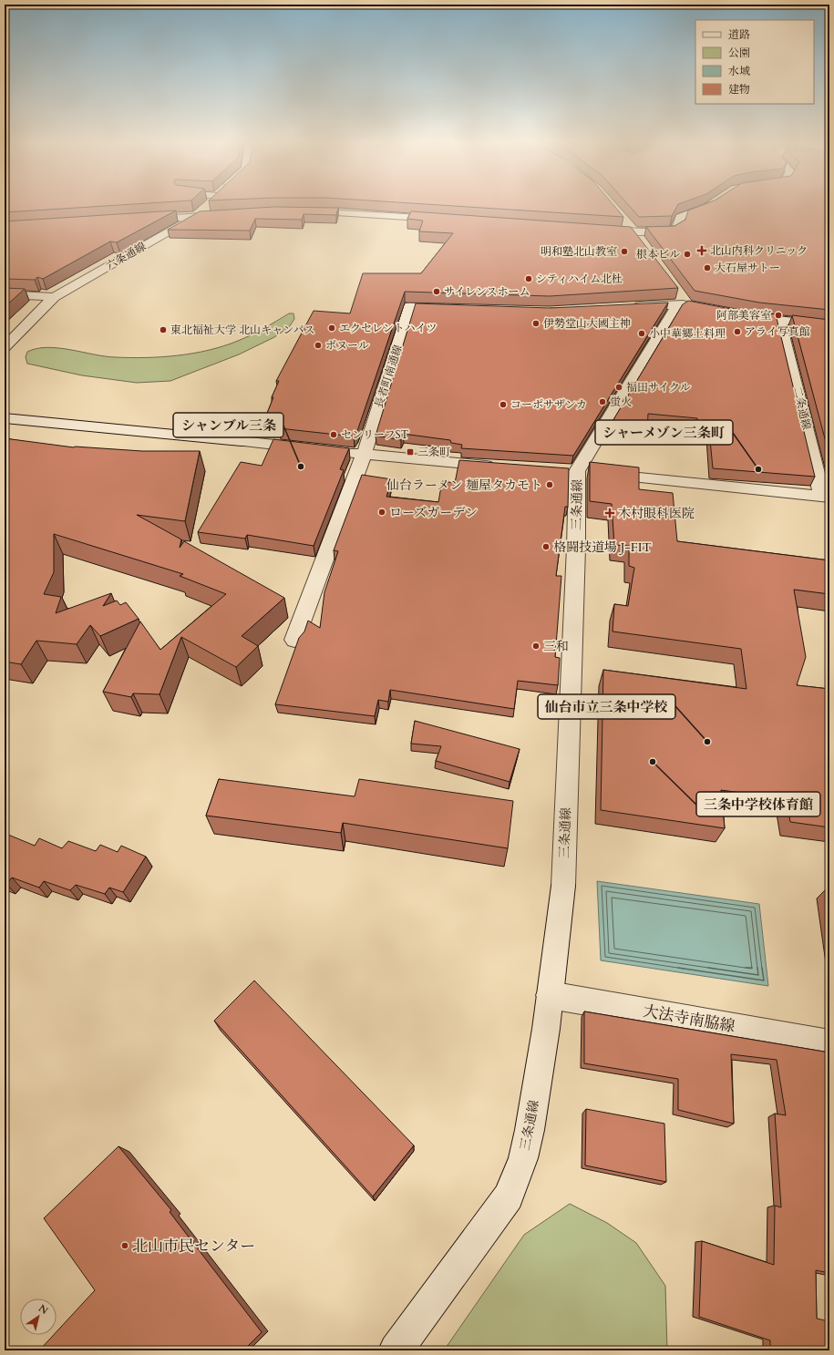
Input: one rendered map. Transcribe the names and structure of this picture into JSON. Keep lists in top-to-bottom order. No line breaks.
{"streets":{"street":["六条通線","長者町南通線","二条通線","三条通線","大法寺南脇線"]},"crossings":[["三条通線","大法寺南脇線"]],"places":{"health":["北山内科クリニック","木村眼科医院"],"other":["明和塾北山教室","根本ビル","大石屋サトー","シティハイム北杜","サイレンスホーム","阿部美容室","伊勢堂山大國主神","エクセレントハイツ","東北福祉大学 北山キャンパス","アライ写真館","小中華郷土料理","ボヌール","福田サイクル","蛍火","コーポサザンカ","センリーフST","シャンブル三条","シャーメゾン三条町","仙台ラーメン 麺屋タカモト","ローズガーデン","格闘技道場 J-FIT","三和","仙台市立三条中学校","三条中学校体育館","北山市民センター"],"transit":["三条町"]},"legend":["道路","公園","水域","建物"],"north":"top right"}
